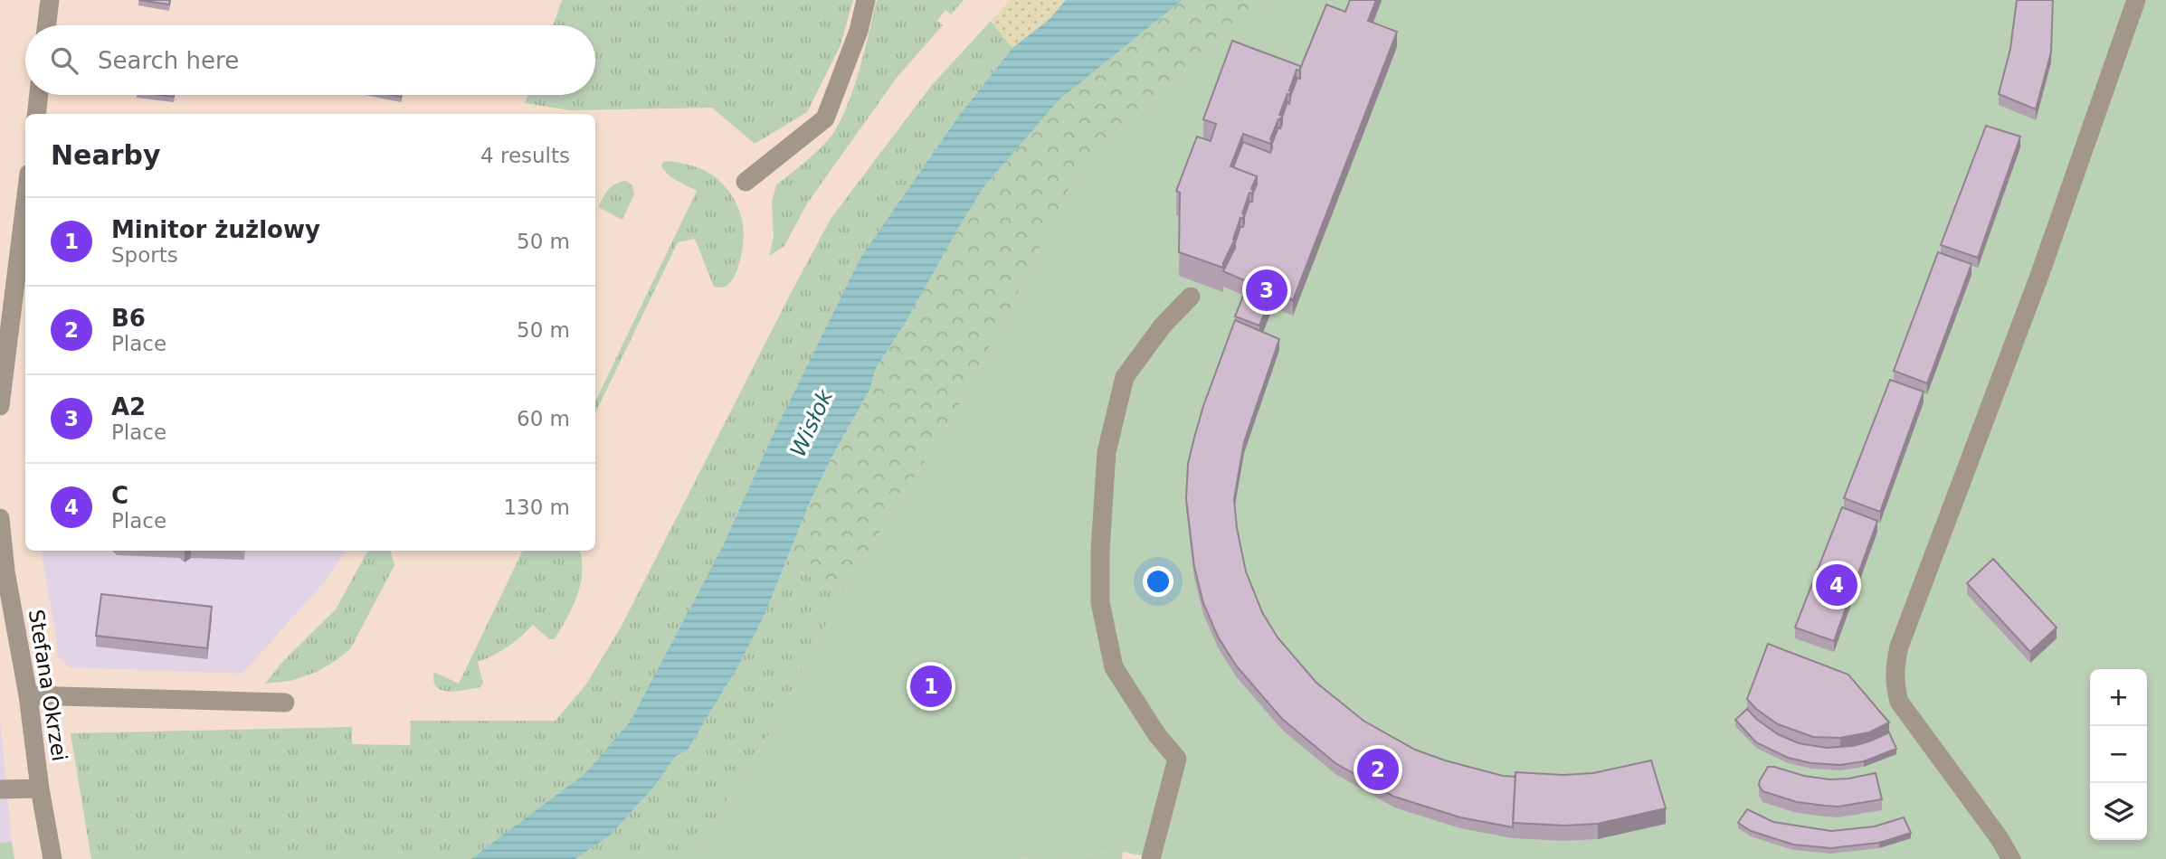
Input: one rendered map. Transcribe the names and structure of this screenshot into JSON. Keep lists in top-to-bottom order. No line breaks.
{"streets":{"street":["Stefana Okrzei"]},"water":["Wisłok"],"page":{"search":"Search here","heading":["Nearby","4 results"],"list":[{"mark":"1","name":"Minitor żużlowy","note":"Sports","value":"50 m"},{"mark":"2","name":"B6","note":"Place","value":"50 m"},{"mark":"3","name":"A2","note":"Place","value":"60 m"},{"mark":"4","name":"C","note":"Place","value":"130 m"}],"pins":["3","4","1","2"],"map_buttons":["+","−"]}}
